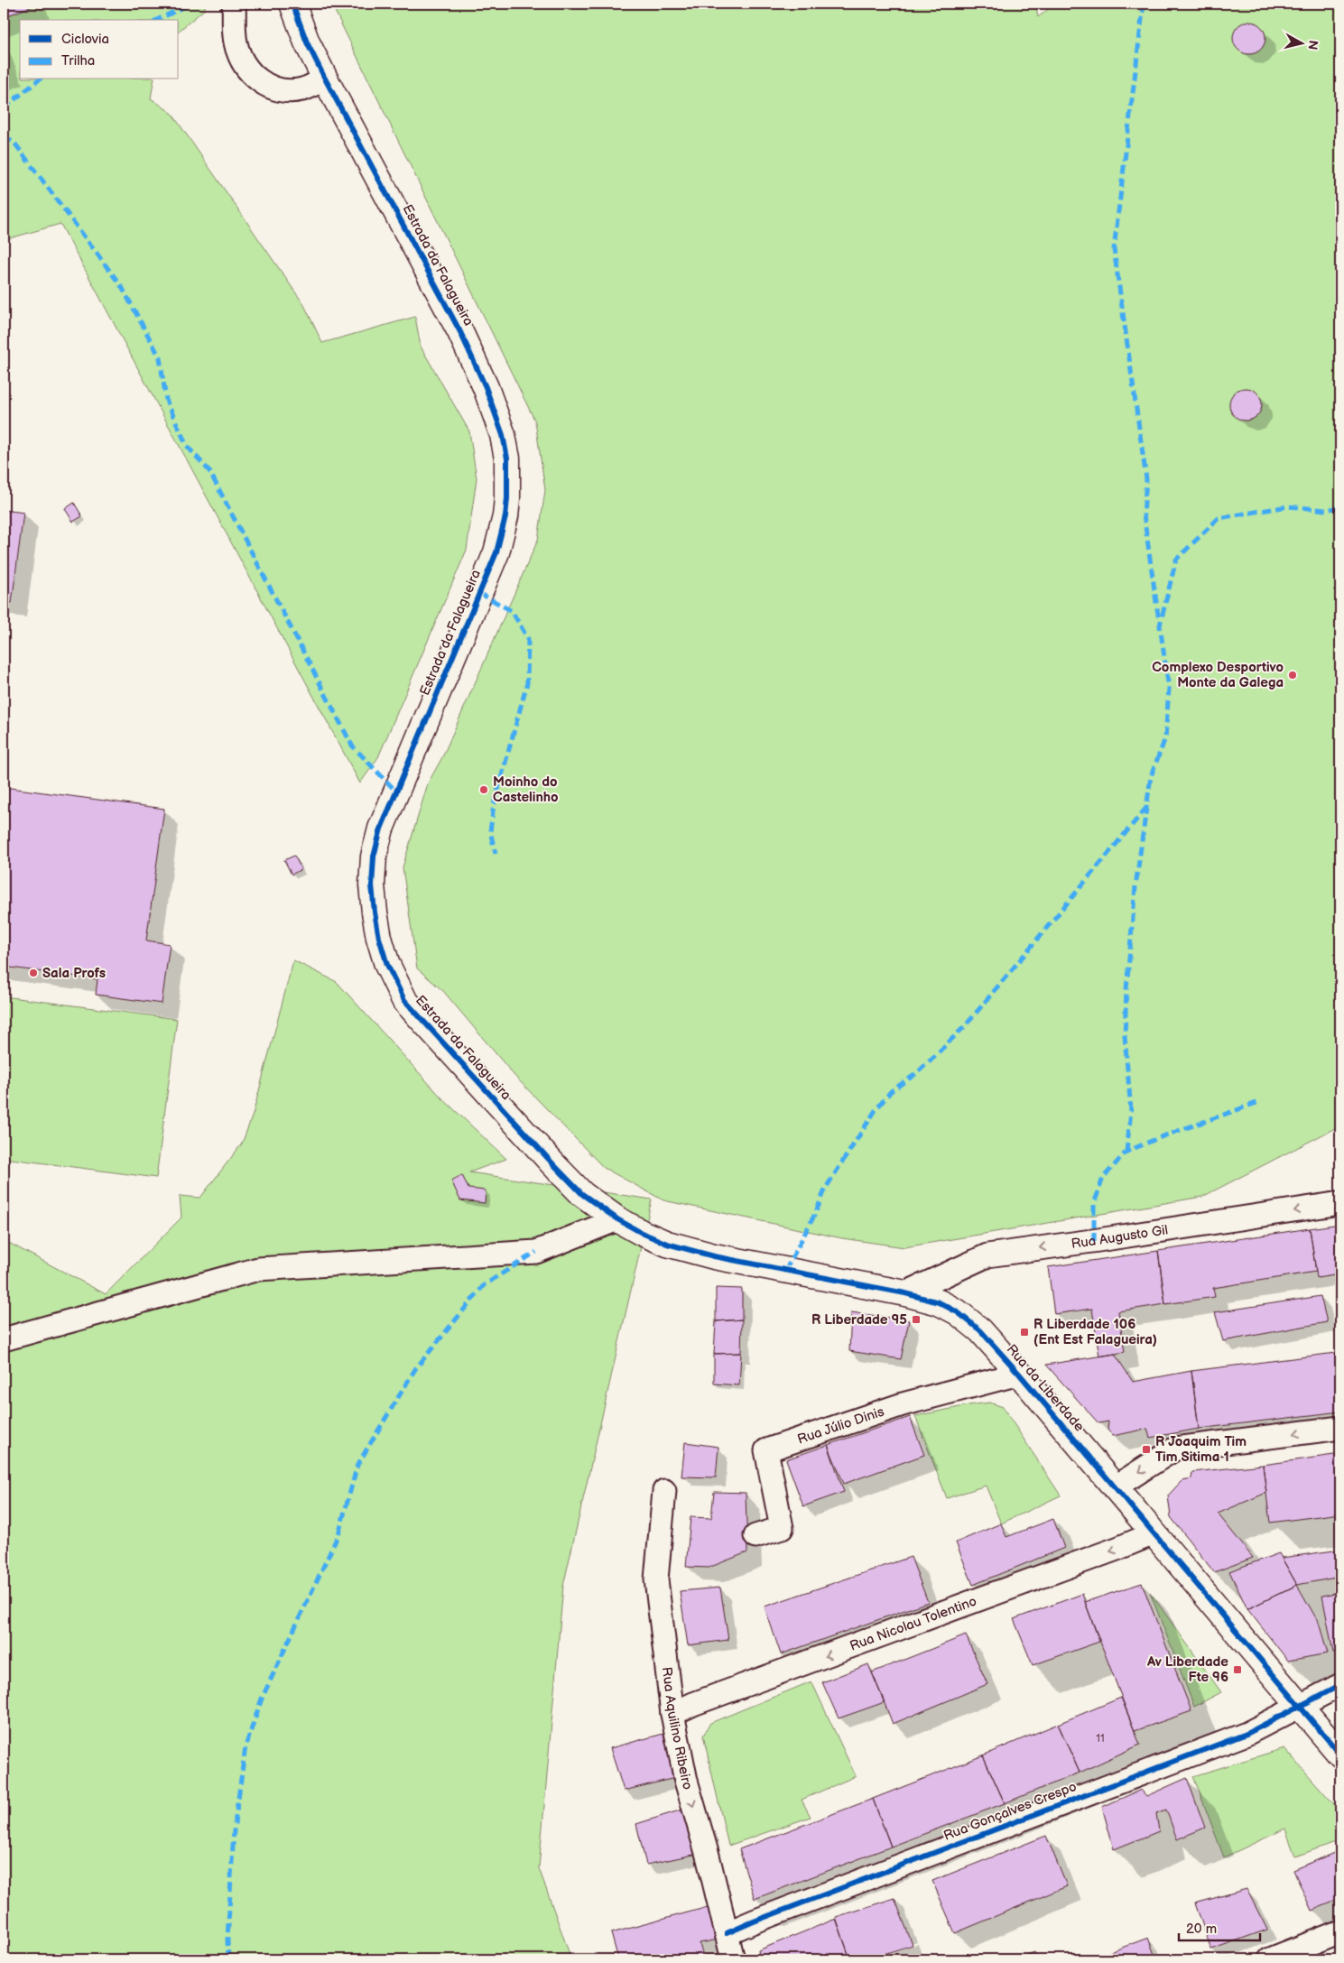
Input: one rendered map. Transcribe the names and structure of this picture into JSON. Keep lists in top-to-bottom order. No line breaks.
{"streets":{"street":["Estrada da Falagueira","Rua Augusto Gil","Rua da Liberdade","Rua Júlio Dinis","Rua Nicolau Tolentino","Rua Aquilino Ribeiro","Rua Gonçalves Crespo"]},"crossings":[["Estrada da Falagueira","Rua da Liberdade"],["Rua Augusto Gil","Rua da Liberdade"],["Rua da Liberdade","Rua Júlio Dinis"],["Rua da Liberdade","Rua Nicolau Tolentino"],["Rua da Liberdade","Rua Gonçalves Crespo"],["Rua Nicolau Tolentino","Rua Aquilino Ribeiro"],["Rua Aquilino Ribeiro","Rua Gonçalves Crespo"]],"one_way":["Rua Augusto Gil","Rua Nicolau Tolentino","Rua Aquilino Ribeiro"],"places":{"other":["Complexo Desportivo Monte da Galega","Moinho do Castelinho","Sala Profs"],"transit":["R Liberdade 95","R Liberdade 106 (Ent Est Falagueira)","R Joaquim Tim Tim Sitima 1","Av Liberdade Fte 96"]},"house_numbers":["11"],"legend":["Ciclovia","Trilha"],"scale_bar":"20 m","north":"right"}
